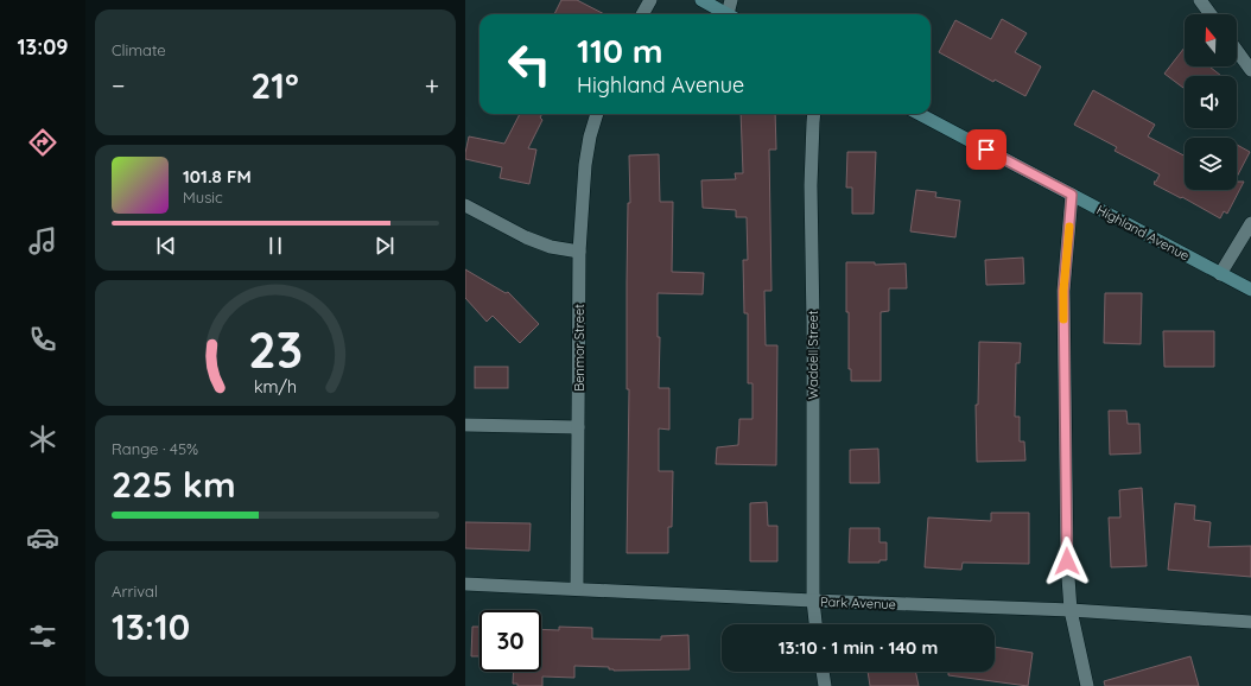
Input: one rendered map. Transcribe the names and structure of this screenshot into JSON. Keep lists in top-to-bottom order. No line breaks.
{"streets":{"main road":["Highland Avenue"],"street":["Benmor Street","Waddell Street","Park Avenue"]},"crossings":[["Benmor Street","Park Avenue"],["Waddell Street","Park Avenue"]],"north":"top","page":{"tabs":"13:09","tile":["Climate",["Range · 45%","225 km"],["Arrival","13:10"]],"turn":["110 m","Highland Avenue"],"heat":["−","21°","+"],"song":["101.8 FM","Music"],"limit":"30","trip":"13:10 · 1 min · 140 m","gauge":["23","km/h"]}}
